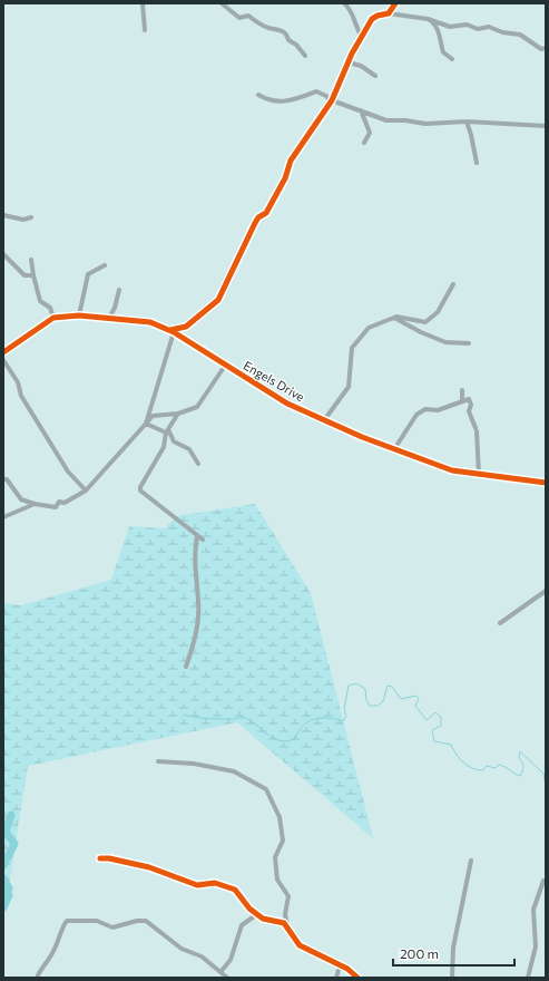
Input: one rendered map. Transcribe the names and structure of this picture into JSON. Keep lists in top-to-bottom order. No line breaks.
{"streets":{"street":["Engels Drive"]},"scale_bar":"200 m"}
